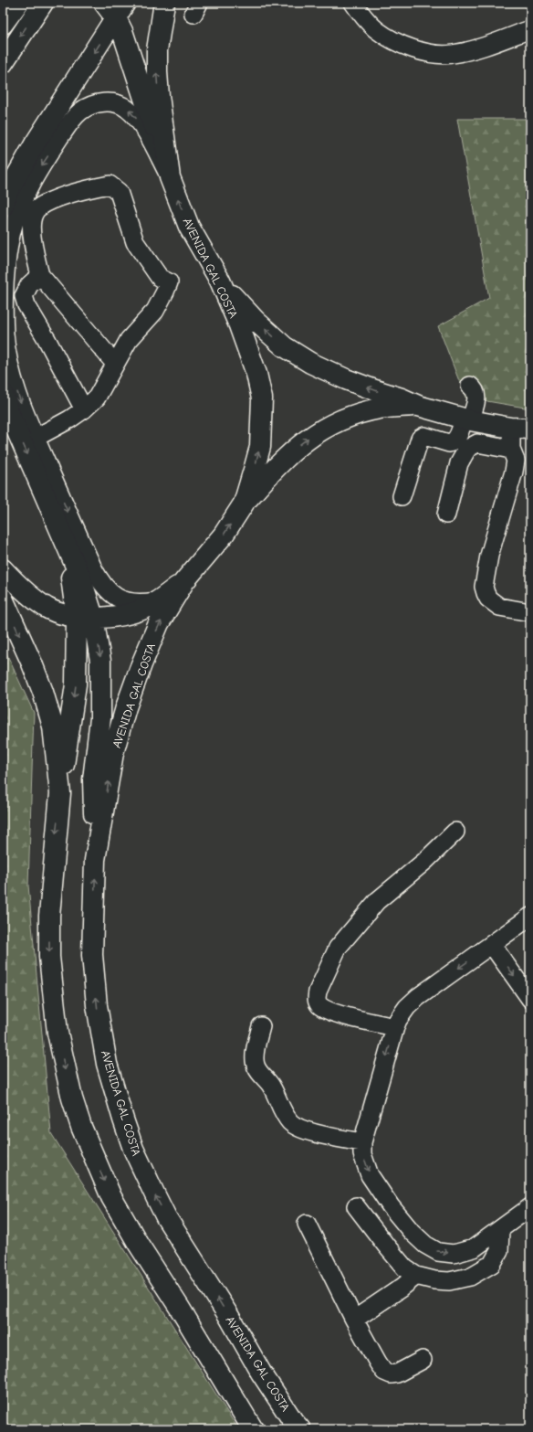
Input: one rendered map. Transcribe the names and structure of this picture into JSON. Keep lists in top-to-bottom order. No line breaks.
{"streets":{"main road":["AVENIDA GAL COSTA"]}}
